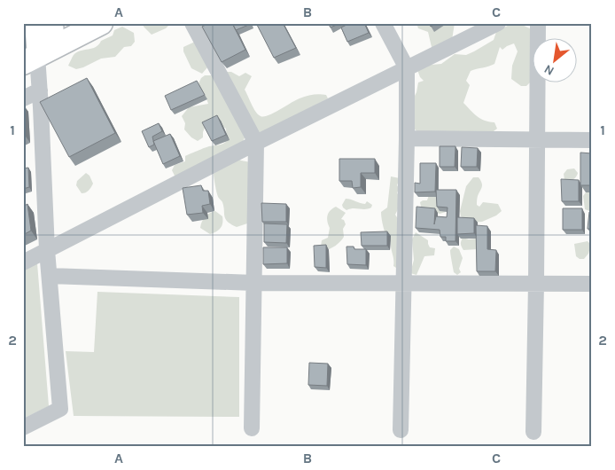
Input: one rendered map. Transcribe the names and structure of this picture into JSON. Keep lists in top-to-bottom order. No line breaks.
{"north":"bottom left","grid":{"columns":["A","B","C"],"rows":["1","2"]}}
